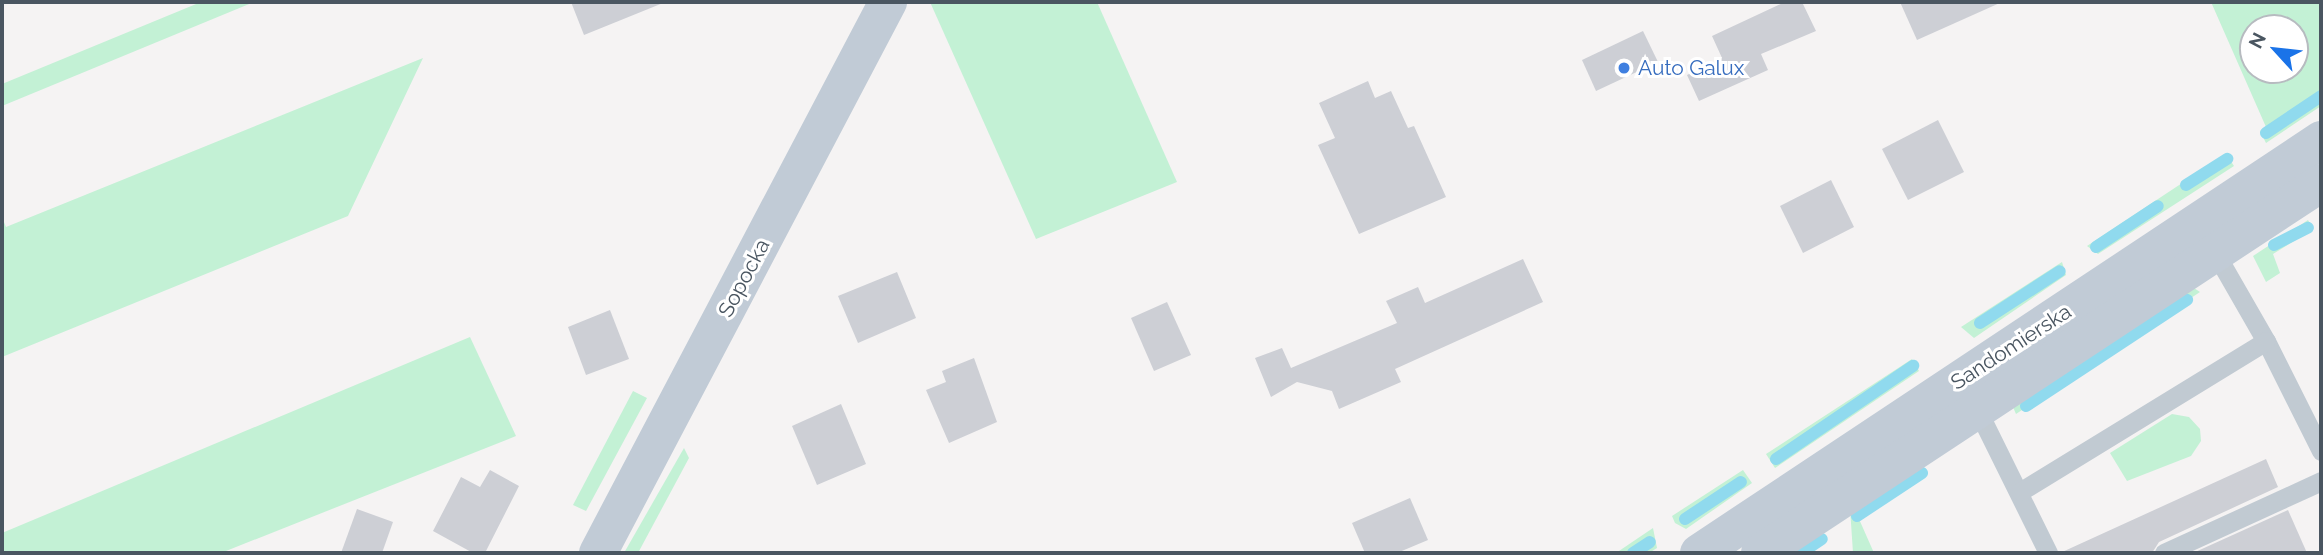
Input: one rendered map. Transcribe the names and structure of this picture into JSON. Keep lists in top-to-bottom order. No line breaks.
{"streets":{"main road":["Sopocka","Sandomierska"]},"places":["Auto Galux"],"north":"top left"}
